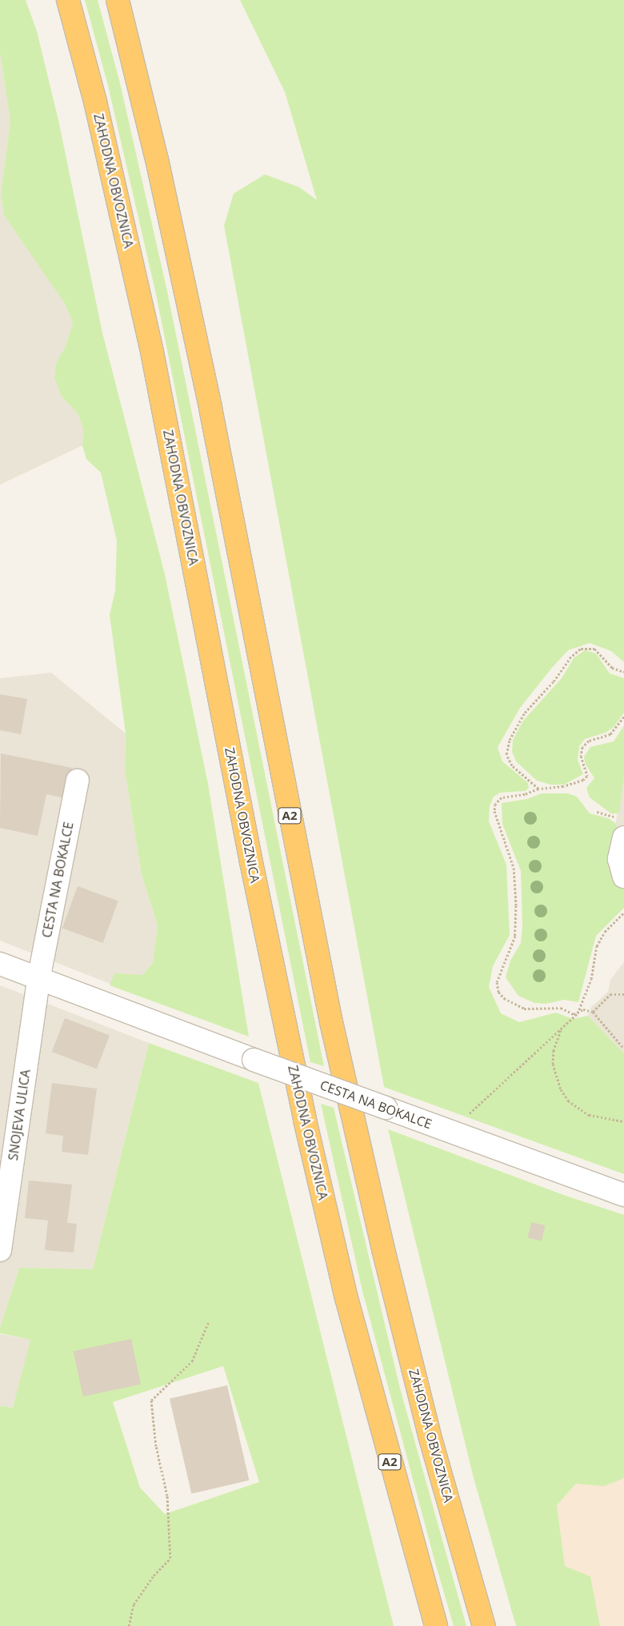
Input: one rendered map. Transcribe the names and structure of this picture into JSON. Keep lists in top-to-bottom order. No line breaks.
{"streets":{"highway":["ZAHODNA OBVOZNICA","A2"],"street":["CESTA NA BOKALCE","SNOJEVA ULICA"]},"crossings":[["CESTA NA BOKALCE","SNOJEVA ULICA"]]}
